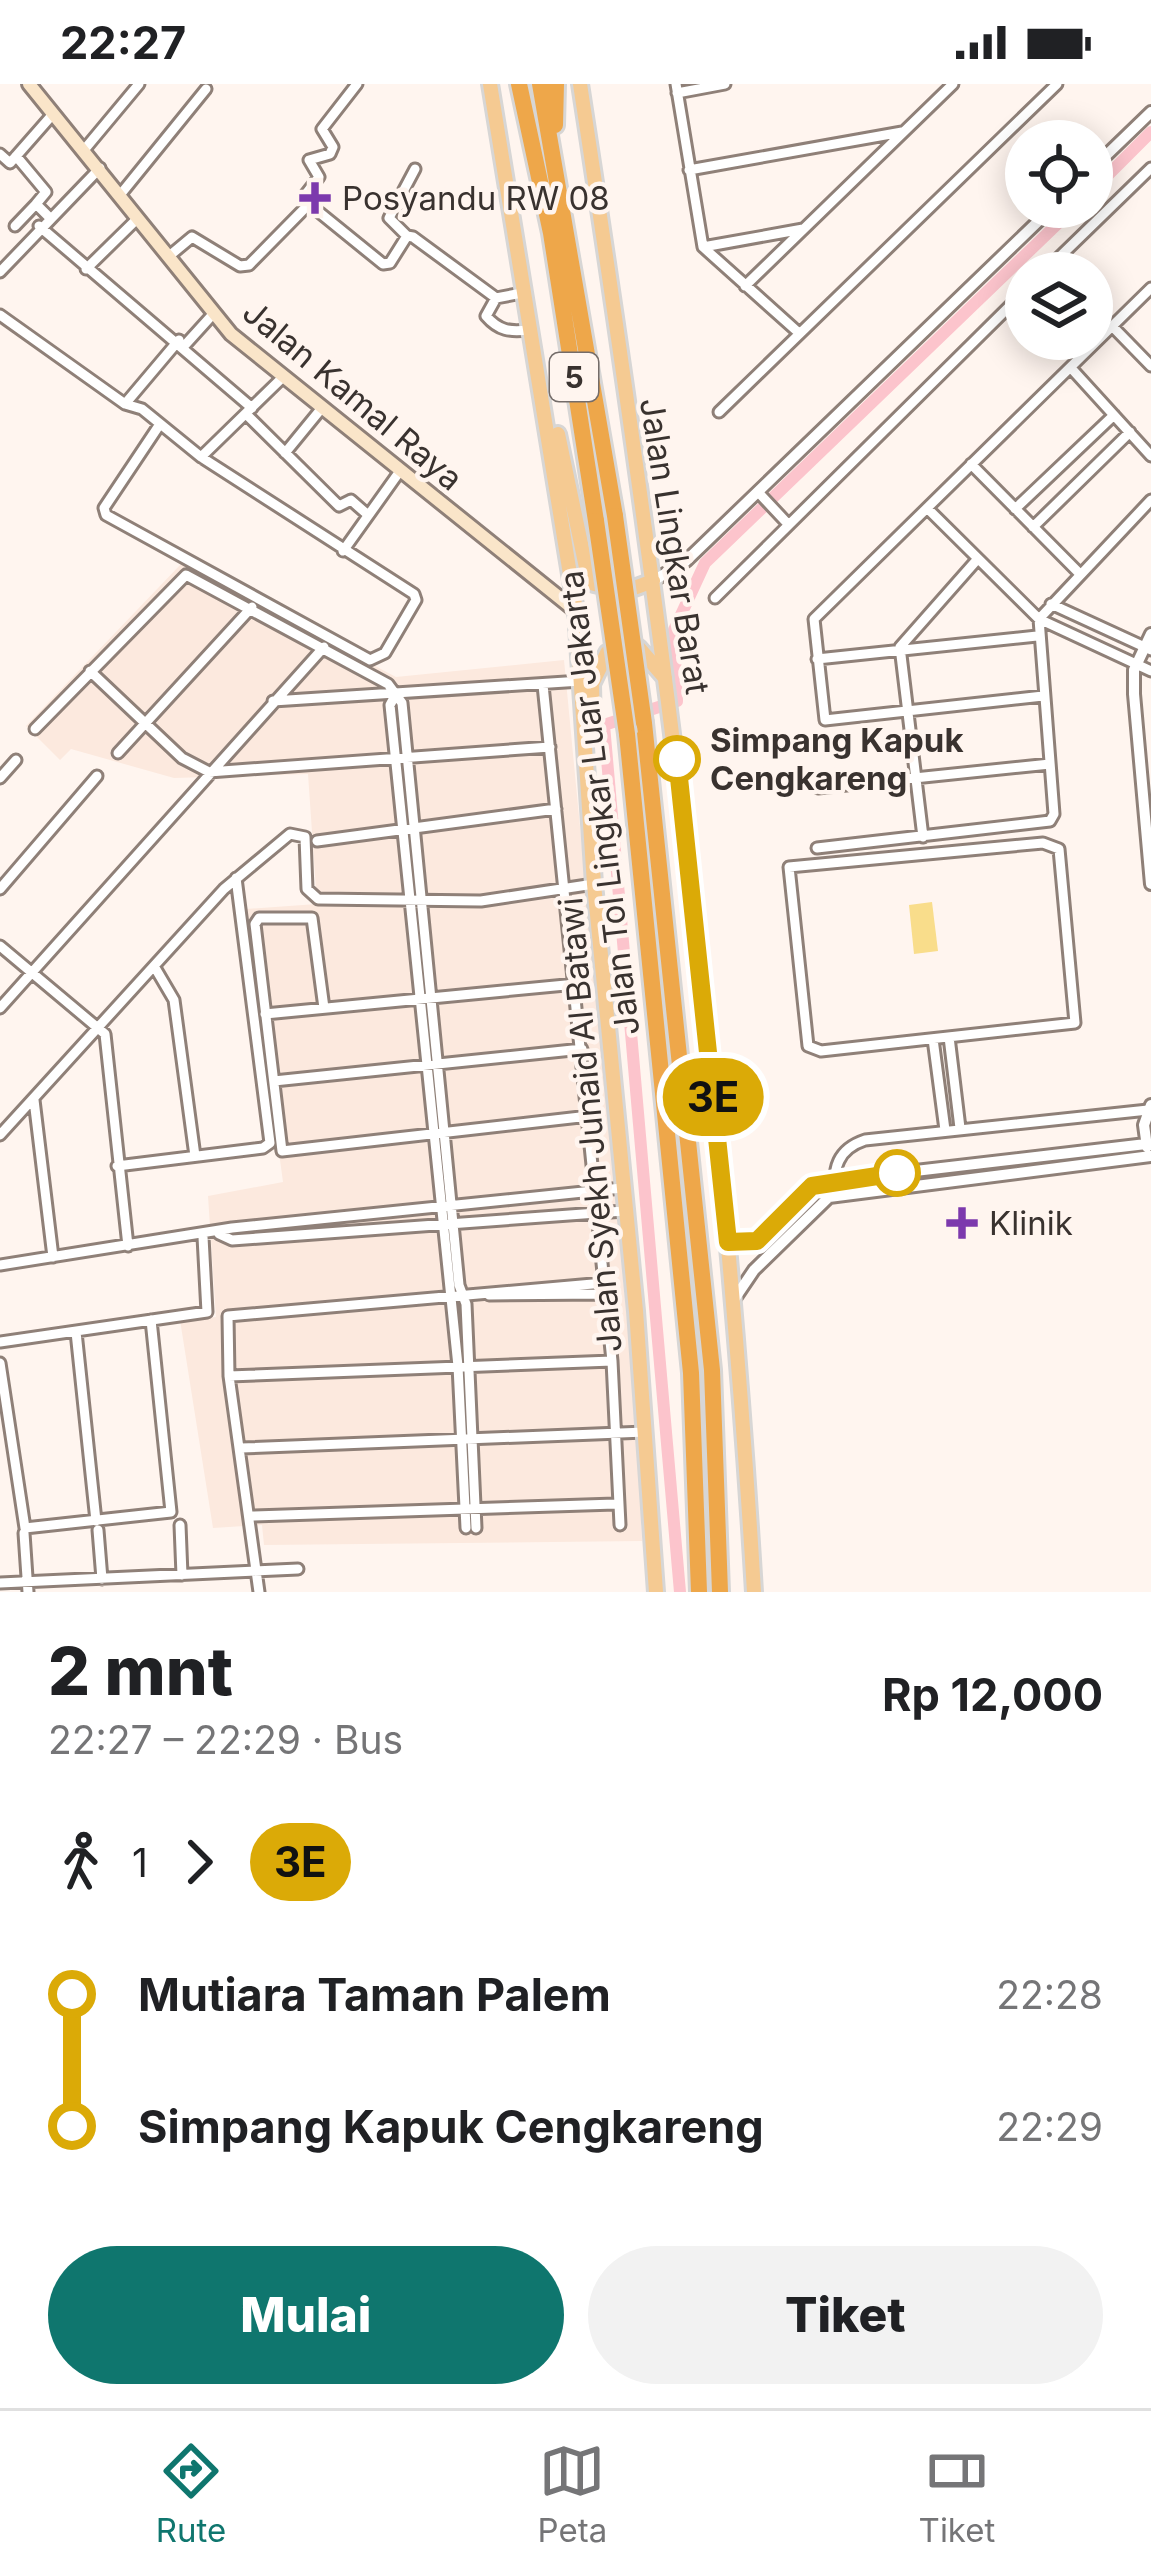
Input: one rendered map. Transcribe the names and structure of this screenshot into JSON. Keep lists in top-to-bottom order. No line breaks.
{"streets":{"highway":["5","Jalan Tol Lingkar Luar Jakarta"],"main road":["Jalan Kamal Raya","Jalan Lingkar Barat","Jalan Syekh Junaid Al Batawi"]},"crossings":[["Jalan Kamal Raya","Jalan Syekh Junaid Al Batawi"]],"places":{"health":["Posyandu RW 08","Klinik"],"other":["Simpang Kapuk Cengkareng"]},"lines":["bus line 3E"],"page":{"status":"22:27","on_map":"3E","heading":["2 mnt","22:27 – 22:29 · Bus","Rp 12,000"],"legs":["1","3E"],"list":[{"name":"Mutiara Taman Palem","value":"22:28"},{"name":"Simpang Kapuk Cengkareng","value":"22:29"}],"buttons":["Mulai","Tiket"],"tabs":["Rute","Peta","Tiket"]}}
